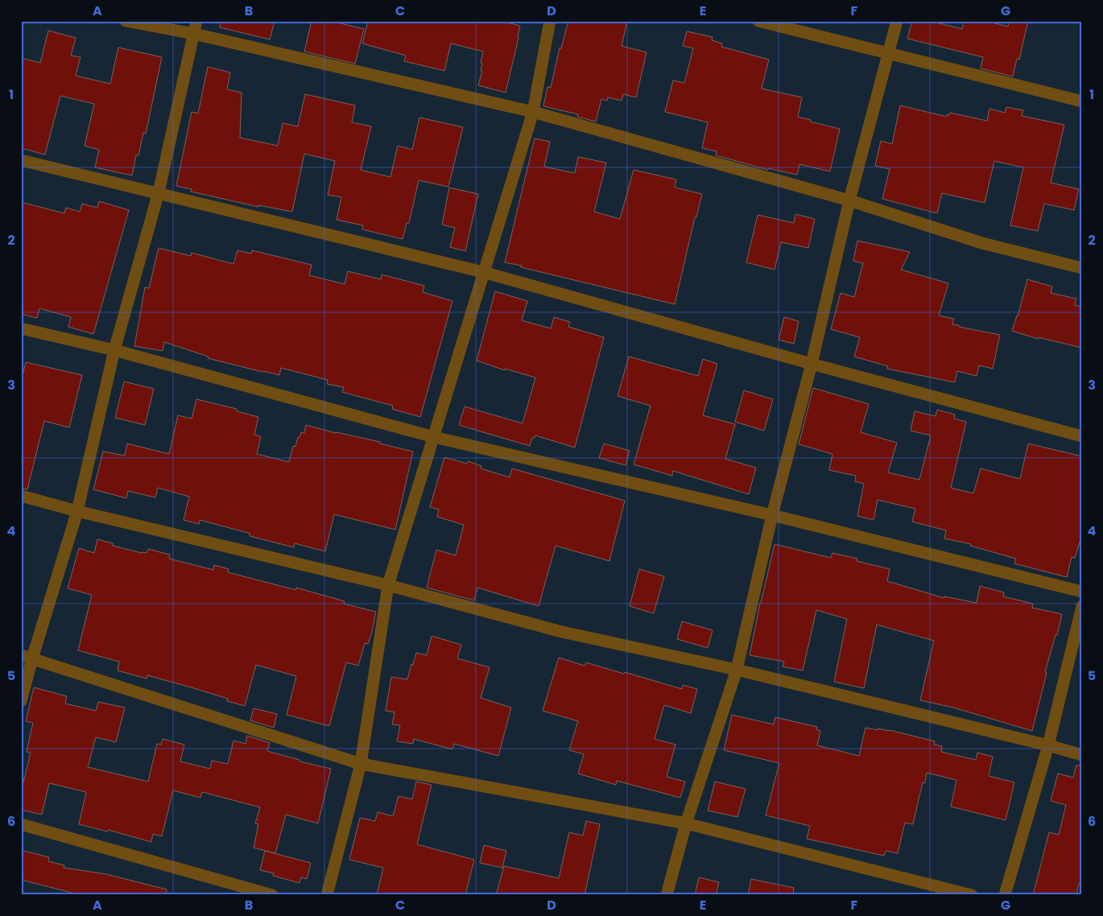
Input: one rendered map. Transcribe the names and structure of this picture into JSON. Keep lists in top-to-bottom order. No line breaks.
{"grid":{"columns":["A","B","C","D","E","F","G"],"rows":["1","2","3","4","5","6"]}}
